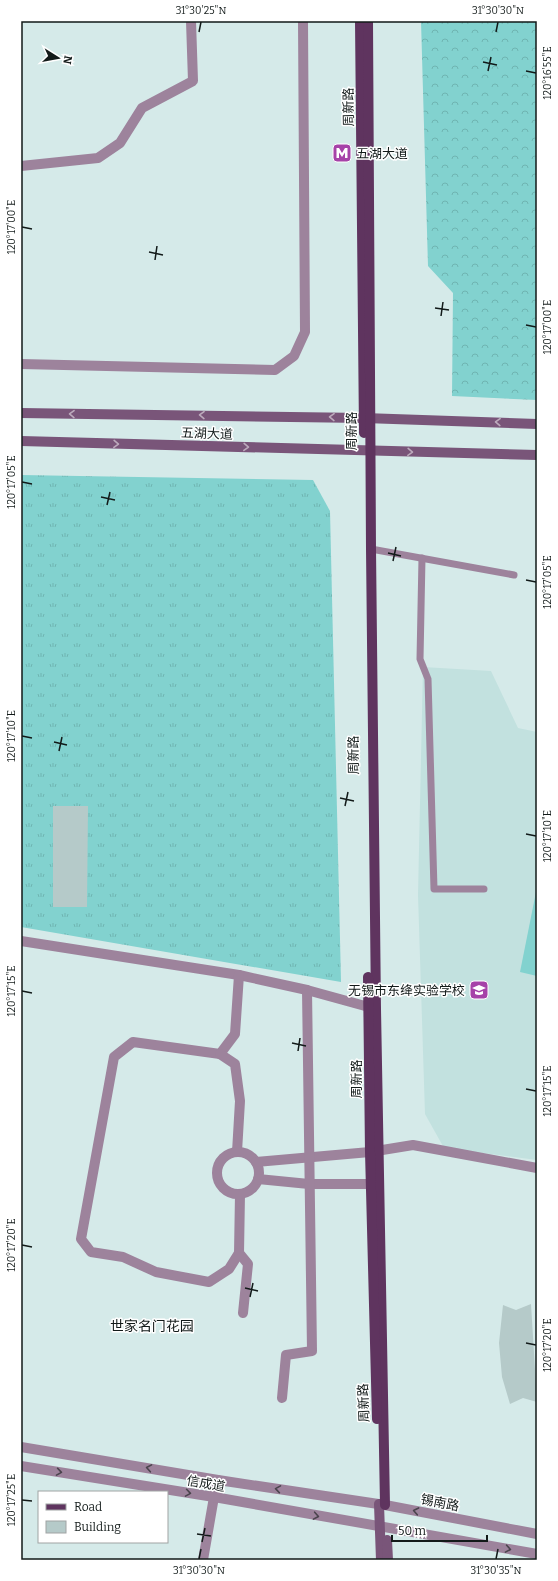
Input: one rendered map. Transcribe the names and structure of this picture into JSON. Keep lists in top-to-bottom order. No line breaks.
{"streets":{"main road":["周新路","五湖大道"],"street":["信成道","锡南路"]},"crossings":[["周新路","五湖大道"],["周新路","信成道"],["周新路","锡南路"],["信成道","锡南路"]],"districts":["世家名门花园"],"places":{"metro station":["五湖大道"],"school or university":["无锡市东绛实验学校"]},"legend":["Road","Building"],"scale_bar":"50 m","north":"right","coordinates":["31°30'25\"N","31°30'30\"N","120°16'55\"E","120°17'00\"E","120°17'05\"E","120°17'10\"E","120°17'15\"E","120°17'20\"E","120°17'25\"E","31°30'35\"N"]}
